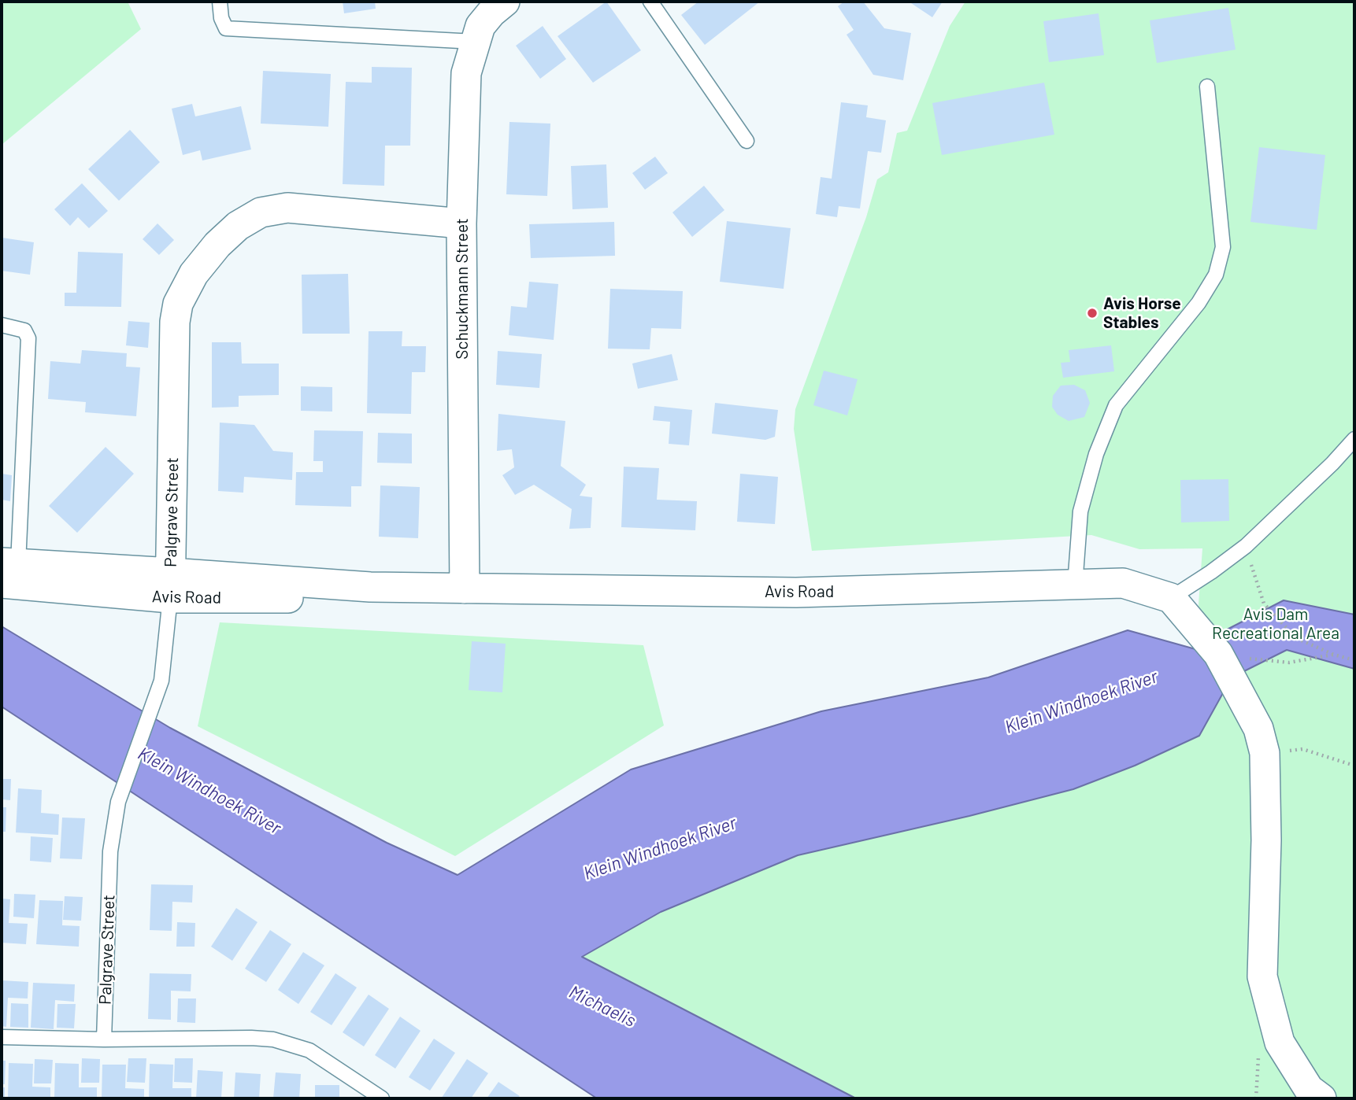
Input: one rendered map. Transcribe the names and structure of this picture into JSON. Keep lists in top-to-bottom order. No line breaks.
{"streets":{"street":["Schuckmann Street","Palgrave Street","Avis Road"]},"crossings":[["Schuckmann Street","Palgrave Street"],["Schuckmann Street","Avis Road"],["Palgrave Street","Avis Road"]],"water":["Klein Windhoek River","Michaelis"],"parks":["Avis Dam Recreational Area"],"places":["Avis Horse Stables"]}
